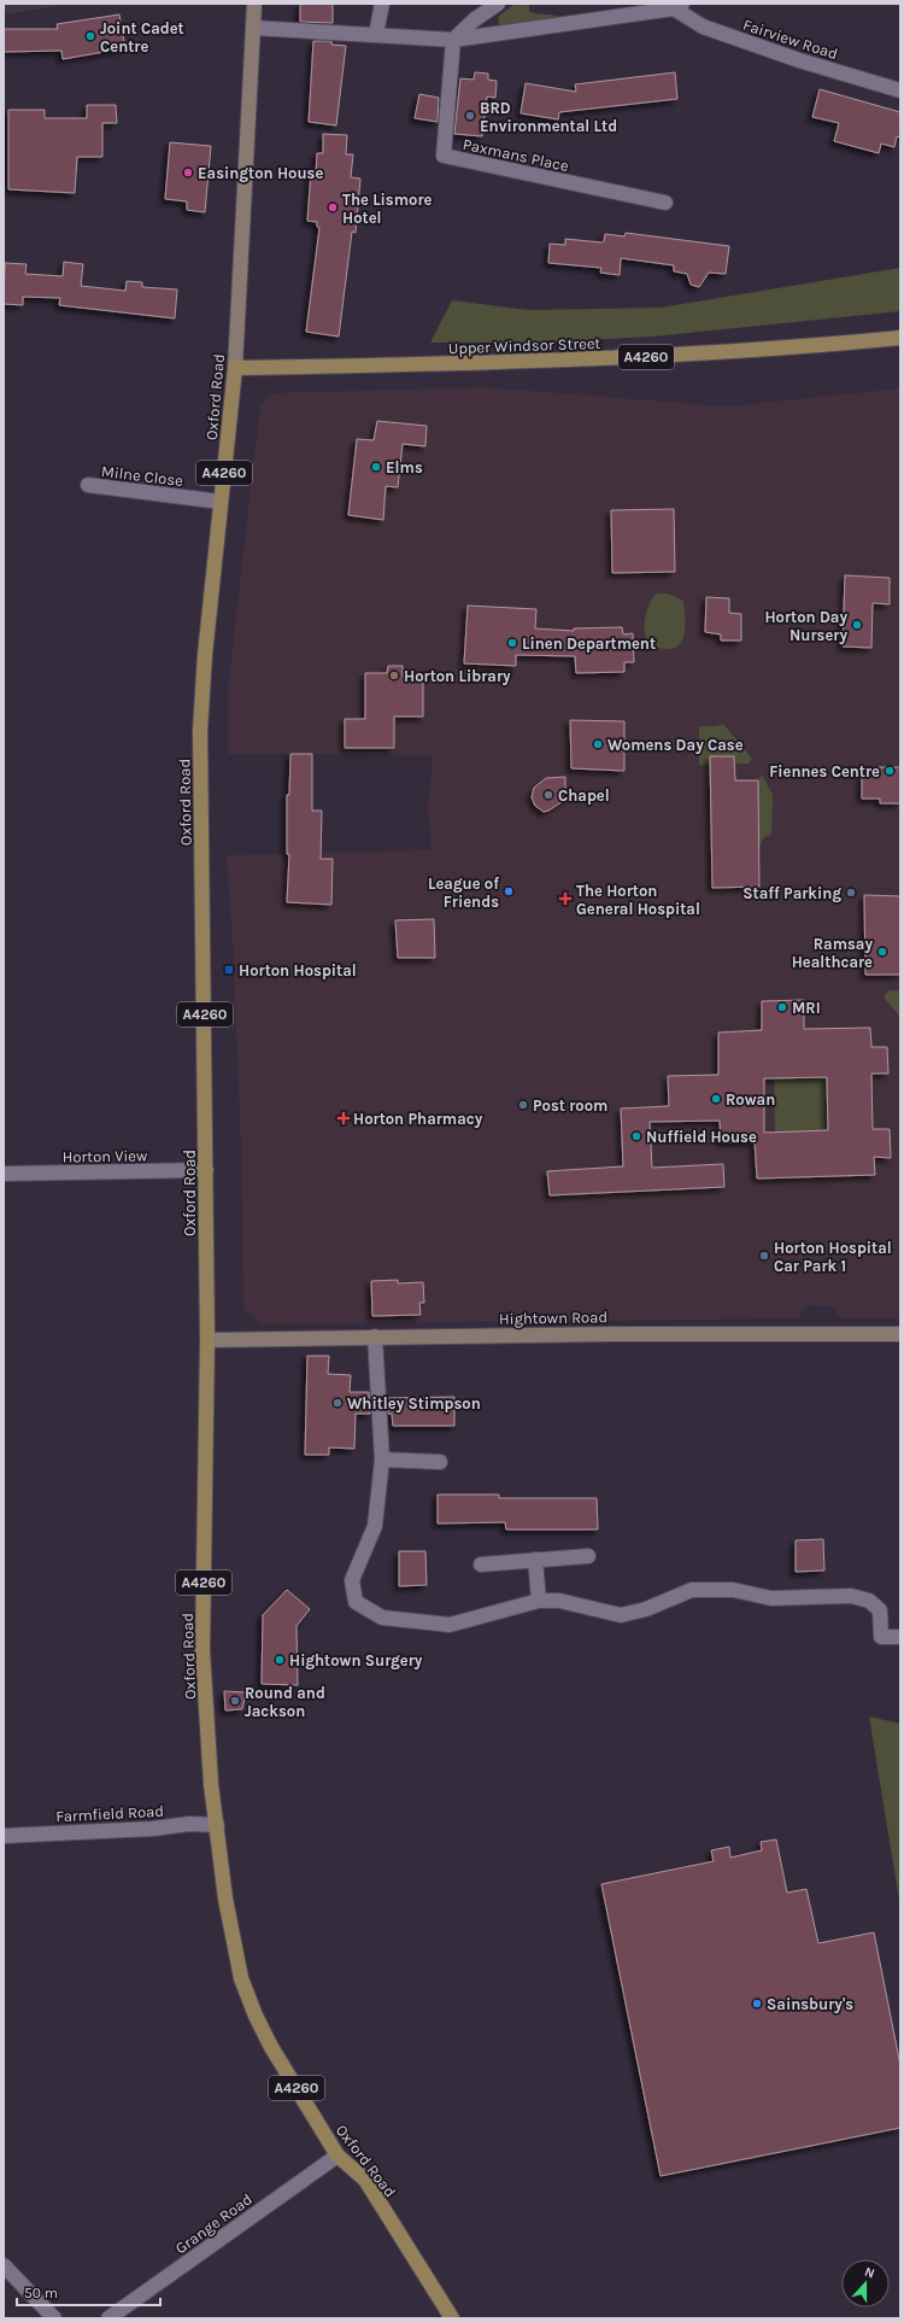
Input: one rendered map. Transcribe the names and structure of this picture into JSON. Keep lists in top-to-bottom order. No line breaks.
{"streets":{"main road":["Upper Windsor Street","A4260","Oxford Road"],"street":["Fairview Road","Paxmans Place","Milne Close","Horton View","Hightown Road","Farmfield Road","Grange Road"]},"crossings":[["Upper Windsor Street","Oxford Road"],["Oxford Road","Milne Close"],["Oxford Road","Horton View"],["Oxford Road","Hightown Road"],["Oxford Road","Farmfield Road"],["Oxford Road","Grange Road"]],"places":{"other":["Joint Cadet Centre","BRD Environmental Ltd","Easington House","The Lismore Hotel","Elms","Horton Day Nursery","Linen Department","Horton Library","Womens Day Case","Fiennes Centre","Chapel","League of Friends","Staff Parking","Ramsay Healthcare","MRI","Rowan","Post room","Nuffield House","Horton Hospital Car Park 1","Whitley Stimpson","Hightown Surgery","Round and Jackson","Sainsbury's"],"health":["The Horton General Hospital","Horton Pharmacy"],"transit":["Horton Hospital"]},"scale_bar":"50 m","north":"top"}
